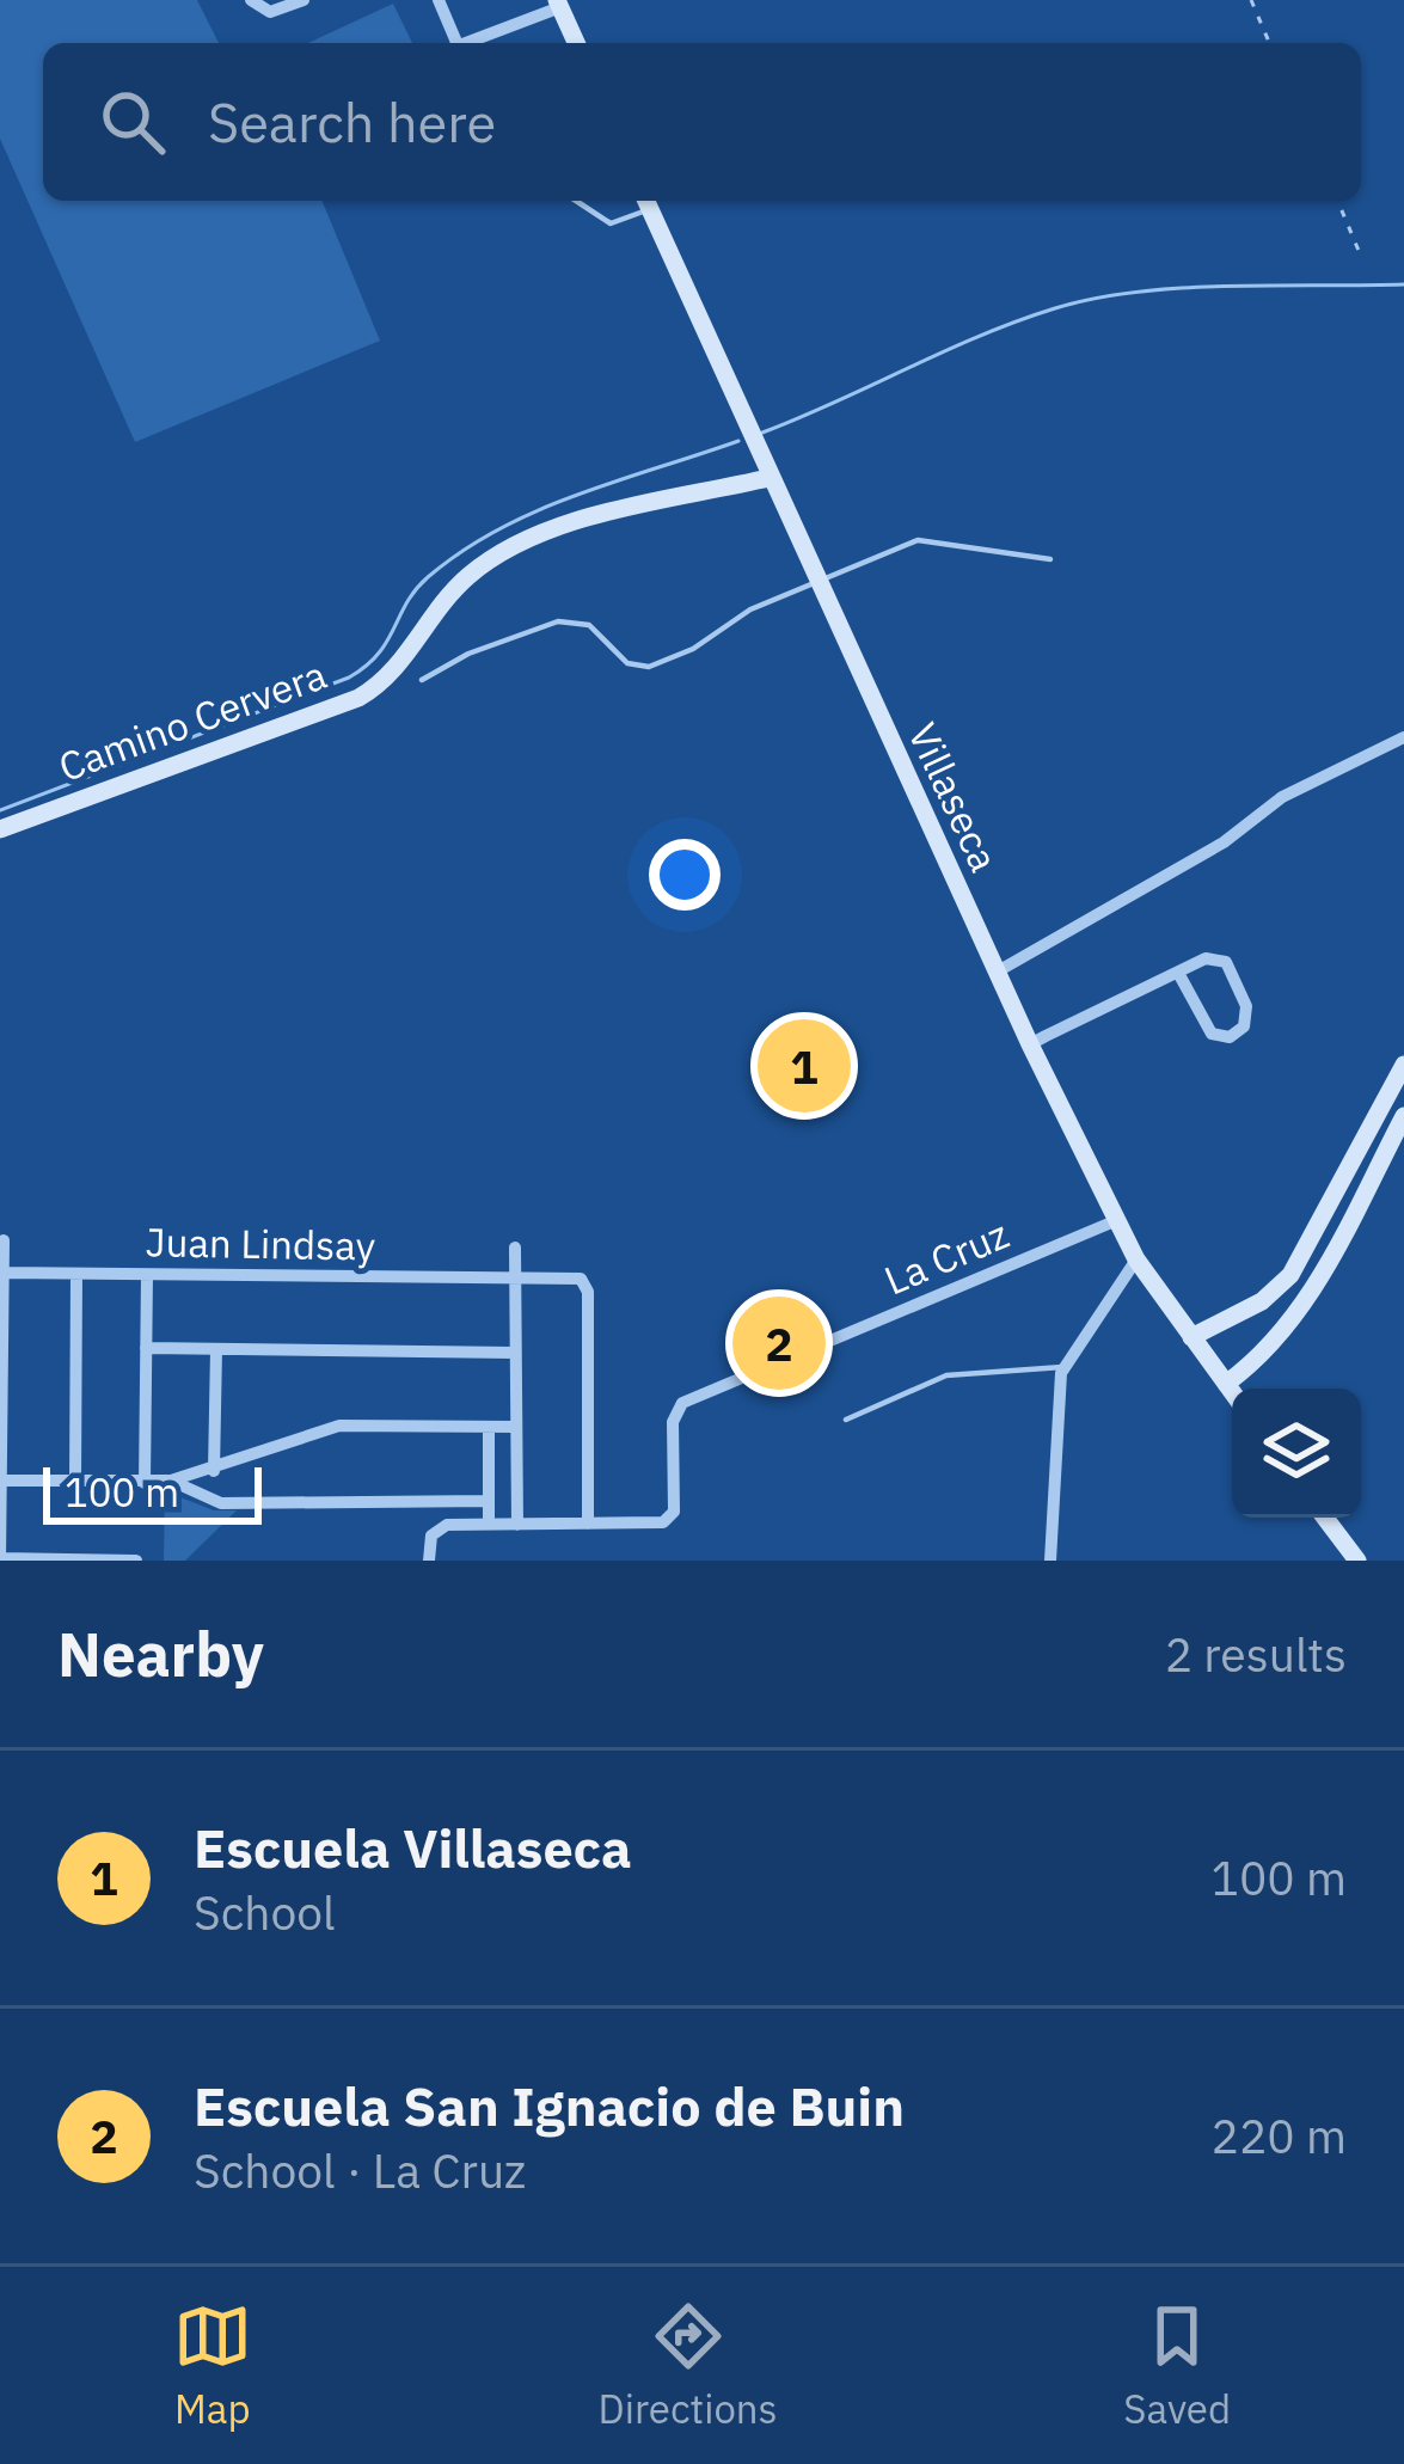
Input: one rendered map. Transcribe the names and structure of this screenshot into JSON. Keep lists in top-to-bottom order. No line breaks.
{"streets":{"street":["Camino Cervera","Villaseca","Juan Lindsay","La Cruz"]},"crossings":[["Camino Cervera","Villaseca"],["Villaseca","La Cruz"],["Juan Lindsay","La Cruz"]],"scale_bar":"100 m","page":{"search":"Search here","pins":["1","2"],"scale":"100 m","heading":["Nearby","2 results"],"list":[{"mark":"1","name":"Escuela Villaseca","note":"School","value":"100 m"},{"mark":"2","name":"Escuela San Ignacio de Buin","note":"School · La Cruz","value":"220 m"}],"nav":["Map","Directions","Saved"]}}
